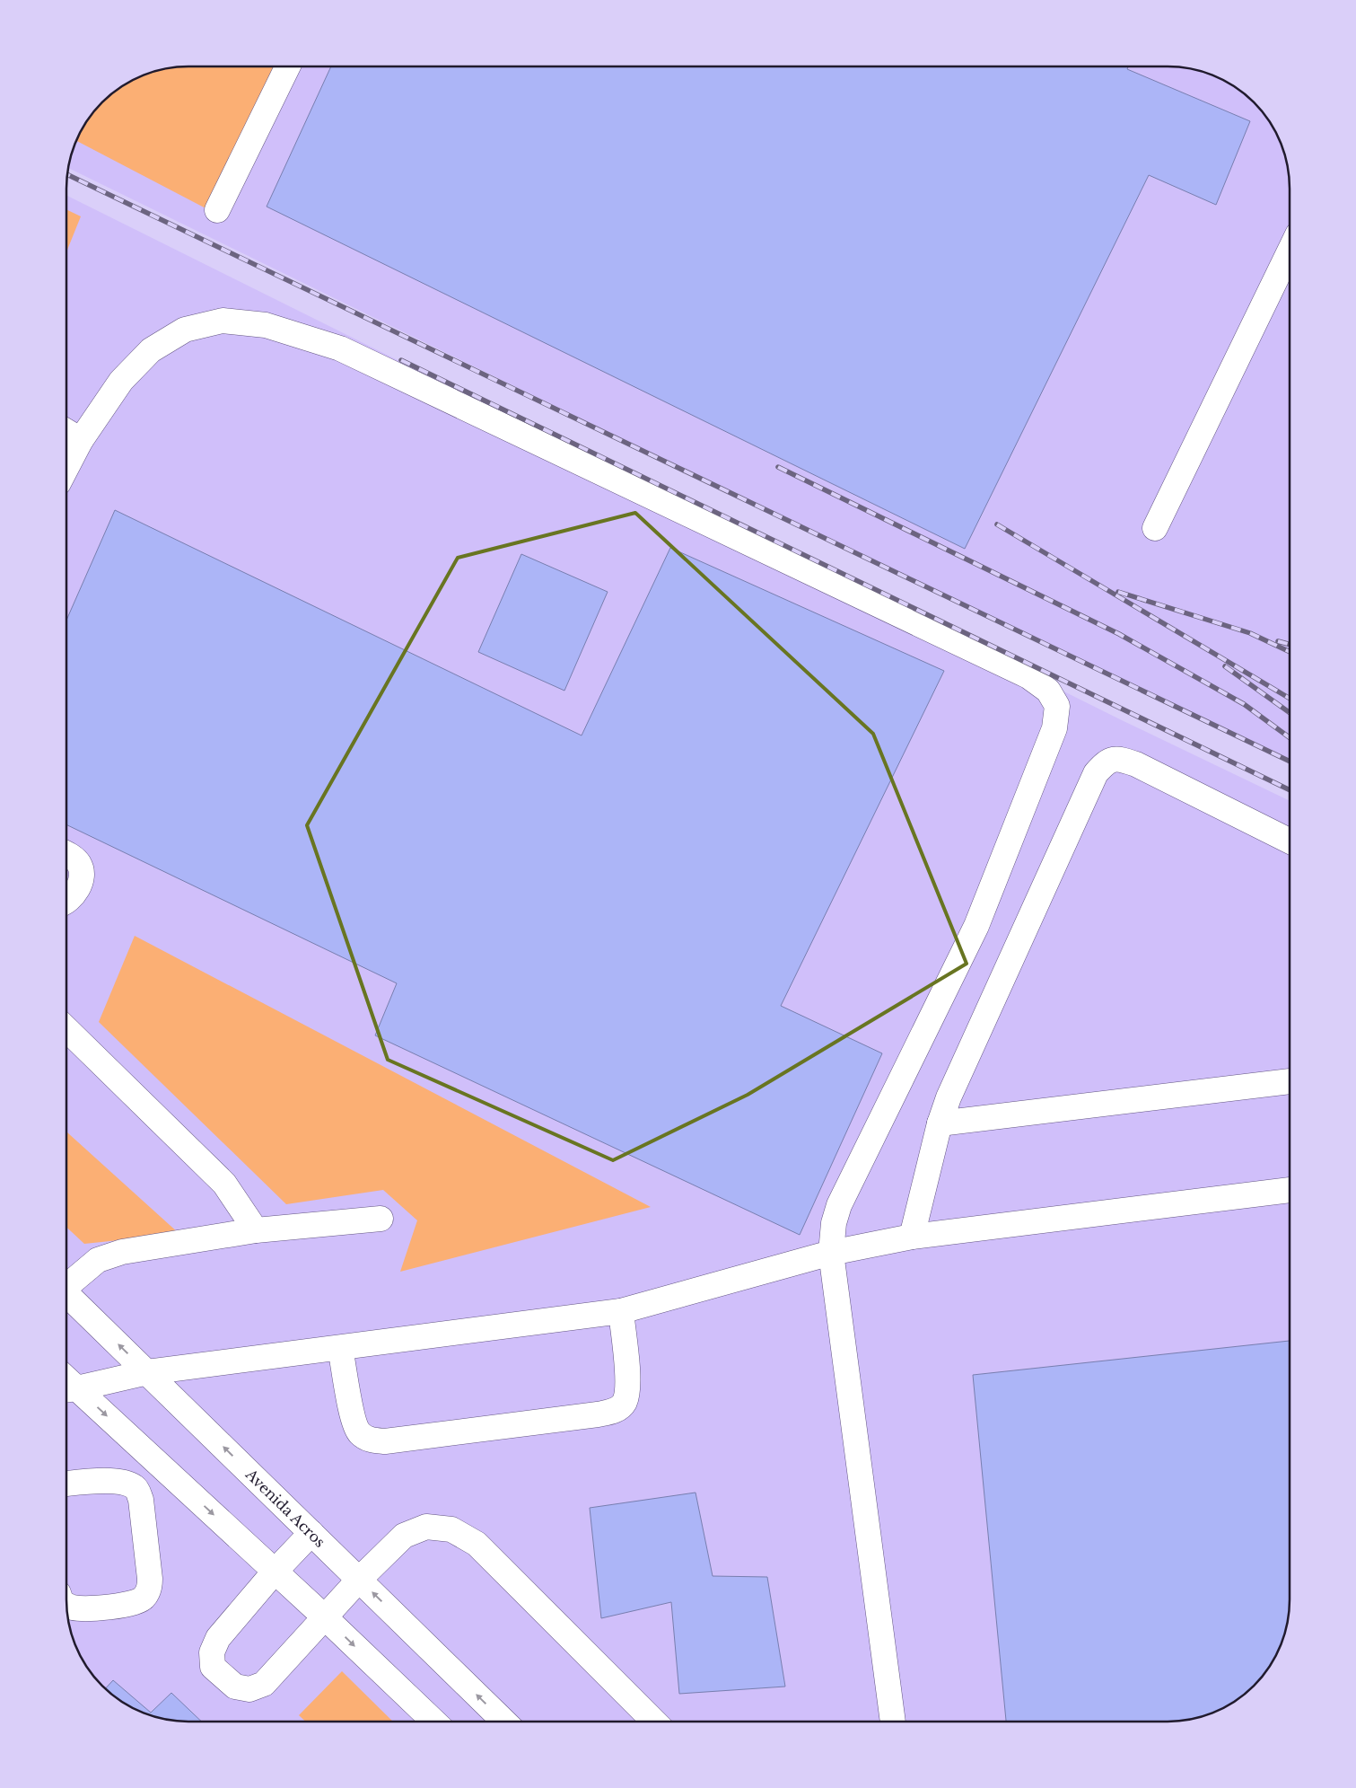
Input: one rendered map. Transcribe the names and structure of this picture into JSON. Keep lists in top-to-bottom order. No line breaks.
{"streets":{"street":["Avenida Acros"]}}
